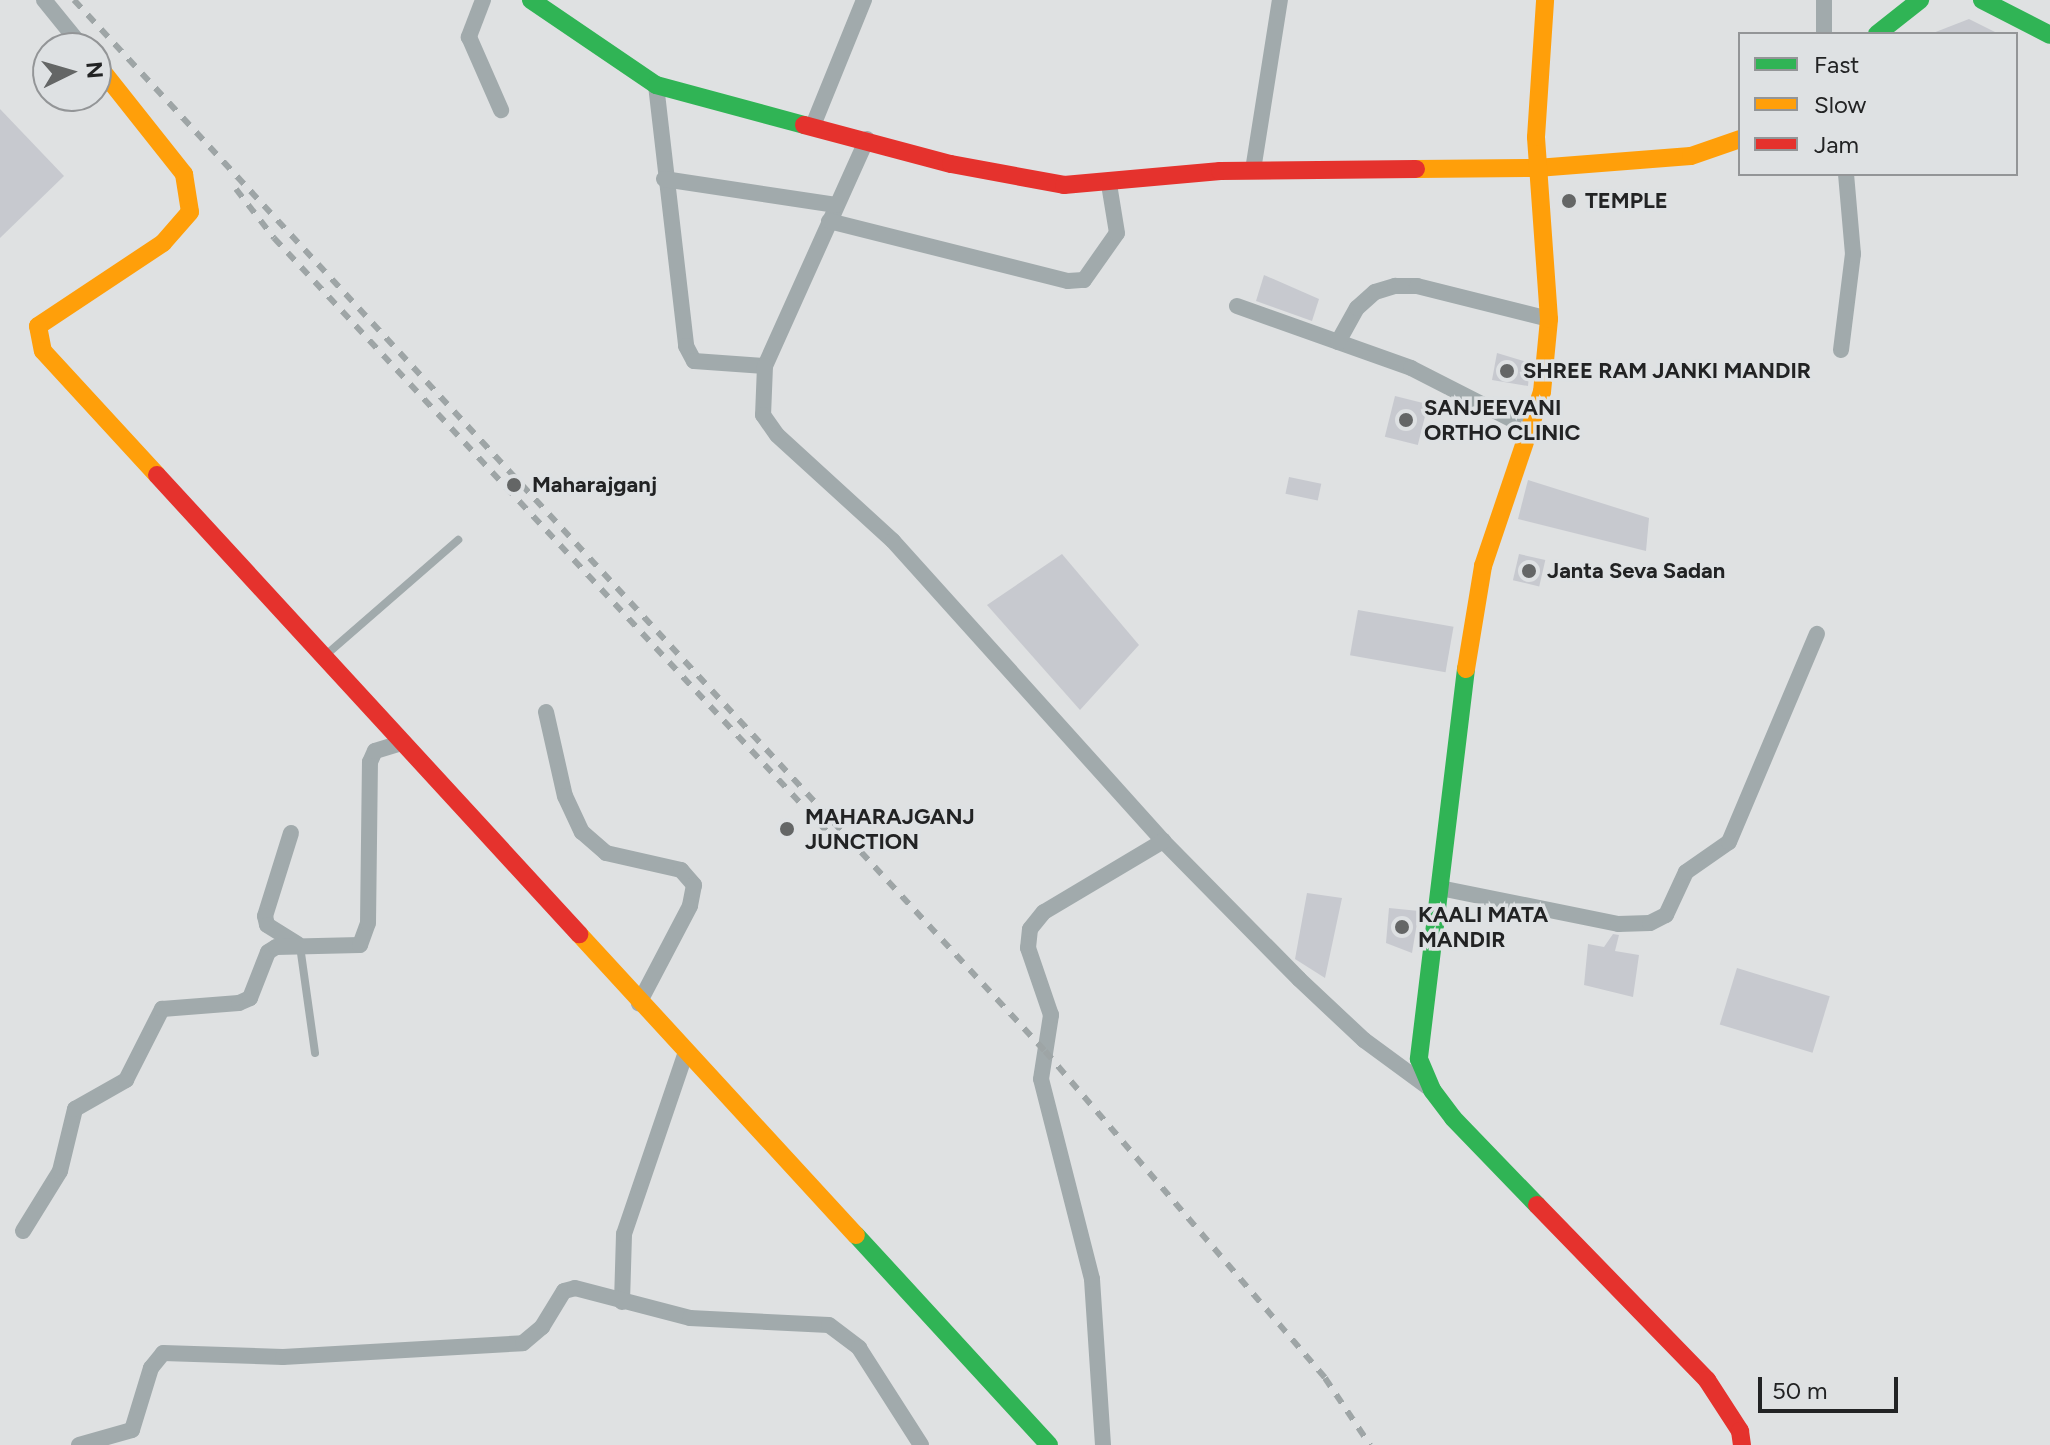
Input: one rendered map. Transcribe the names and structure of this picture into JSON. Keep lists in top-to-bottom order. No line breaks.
{"places":["TEMPLE","SHREE RAM JANKI MANDIR","SANJEEVANI ORTHO CLINIC","Maharajganj","Janta Seva Sadan","MAHARAJGANJ JUNCTION","KAALI MATA MANDIR"],"legend":["Fast","Slow","Jam"],"scale_bar":"50 m","north":"right"}
